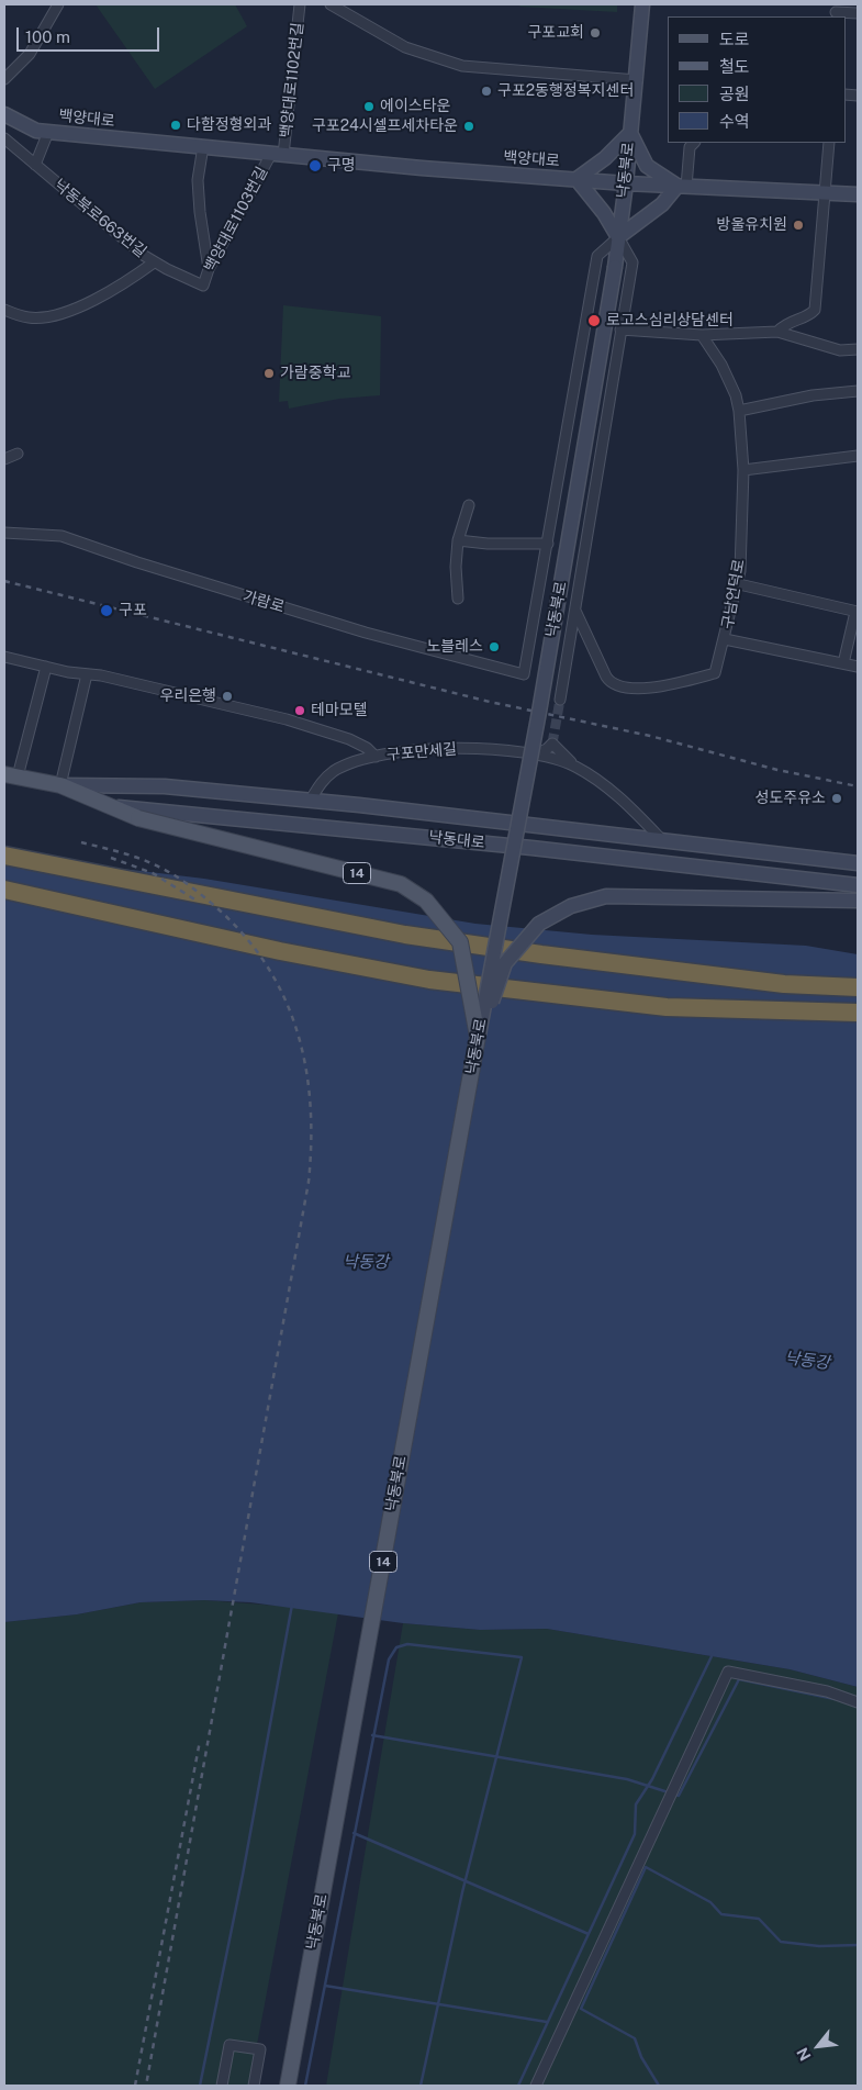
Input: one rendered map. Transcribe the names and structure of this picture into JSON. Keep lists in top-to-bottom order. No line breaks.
{"streets":{"main road":["백양대로","낙동북로","낙동대로","14"],"street":["백양대로1102번길","낙동북로663번길","백양대로1103번길","구남언덕로","가람로","구포만세길"]},"crossings":[["백양대로1102번길","백양대로"],["백양대로1102번길","백양대로1103번길"],["백양대로","낙동북로"],["백양대로","백양대로1103번길"],["낙동북로","14"],["낙동북로663번길","백양대로1103번길"],["구포만세길","낙동대로"],["낙동대로","14"]],"water":["낙동강"],"places":["구포교회","구포2동행정복지센터","에이스타운","다함정형외과","구포24시셀프세차타운","구명","방울유치원","로고스심리상담센터","가람중학교","구포","노블레스","우리은행","테마모텔","성도주유소"],"legend":["도로","철도","공원","수역"],"scale_bar":"100 m","north":"bottom left"}
